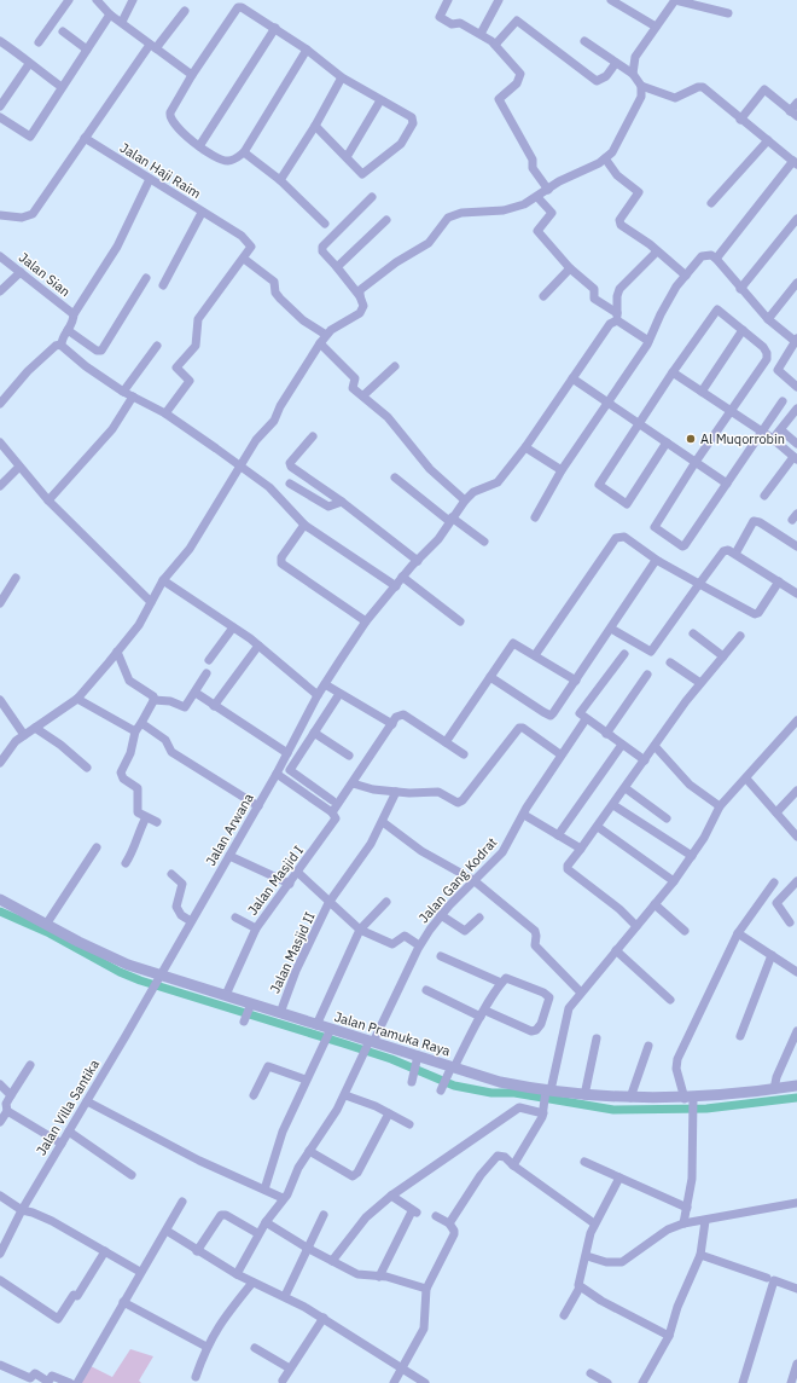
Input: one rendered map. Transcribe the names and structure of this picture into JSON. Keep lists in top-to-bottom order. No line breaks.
{"streets":{"street":["Jalan Haji Raim","Jalan Sian","Jalan Arwana","Jalan Masjid I","Jalan Gang Kodrat","Jalan Masjid II","Jalan Pramuka Raya","Jalan Villa Santika"]},"crossings":[["Jalan Arwana","Jalan Pramuka Raya"],["Jalan Arwana","Jalan Villa Santika"],["Jalan Masjid I","Jalan Pramuka Raya"],["Jalan Gang Kodrat","Jalan Pramuka Raya"],["Jalan Masjid II","Jalan Pramuka Raya"],["Jalan Pramuka Raya","Jalan Villa Santika"]],"places":["Al Muqorrobin"]}
